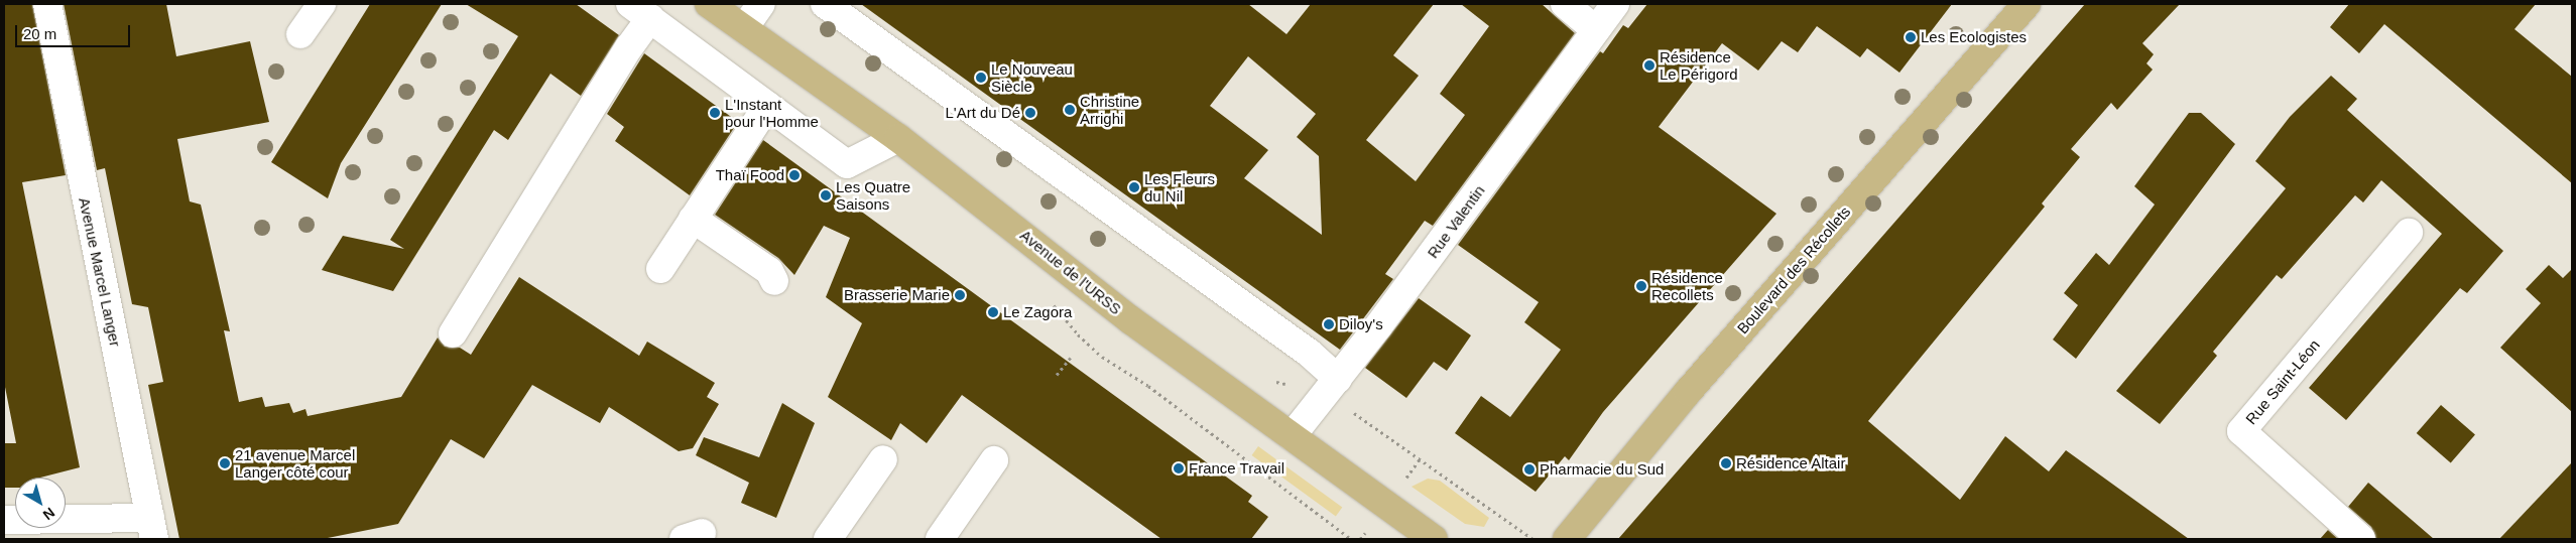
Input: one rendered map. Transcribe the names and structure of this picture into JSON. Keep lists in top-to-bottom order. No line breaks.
{"streets":{"main road":["Boulevard des Récollets","Avenue de l'URSS"],"street":["Rue Valentin","Avenue Marcel Langer","Rue Saint-Léon"]},"crossings":[["Rue Valentin","Avenue de l'URSS"]],"places":["Les Ecologistes","Résidence Le Périgord","Le Nouveau Siècle","Christine Arrighi","L'Instant pour l'Homme","L'Art du Dé","Thaï Food","Les Fleurs du Nil","Les Quatre Saisons","Résidence Recollets","Brasserie Marie","Le Zagora","Diloy's","21 avenue Marcel Langer côté cour","Résidence Altair","France Travail","Pharmacie du Sud"],"scale_bar":"20 m","north":"bottom right"}
